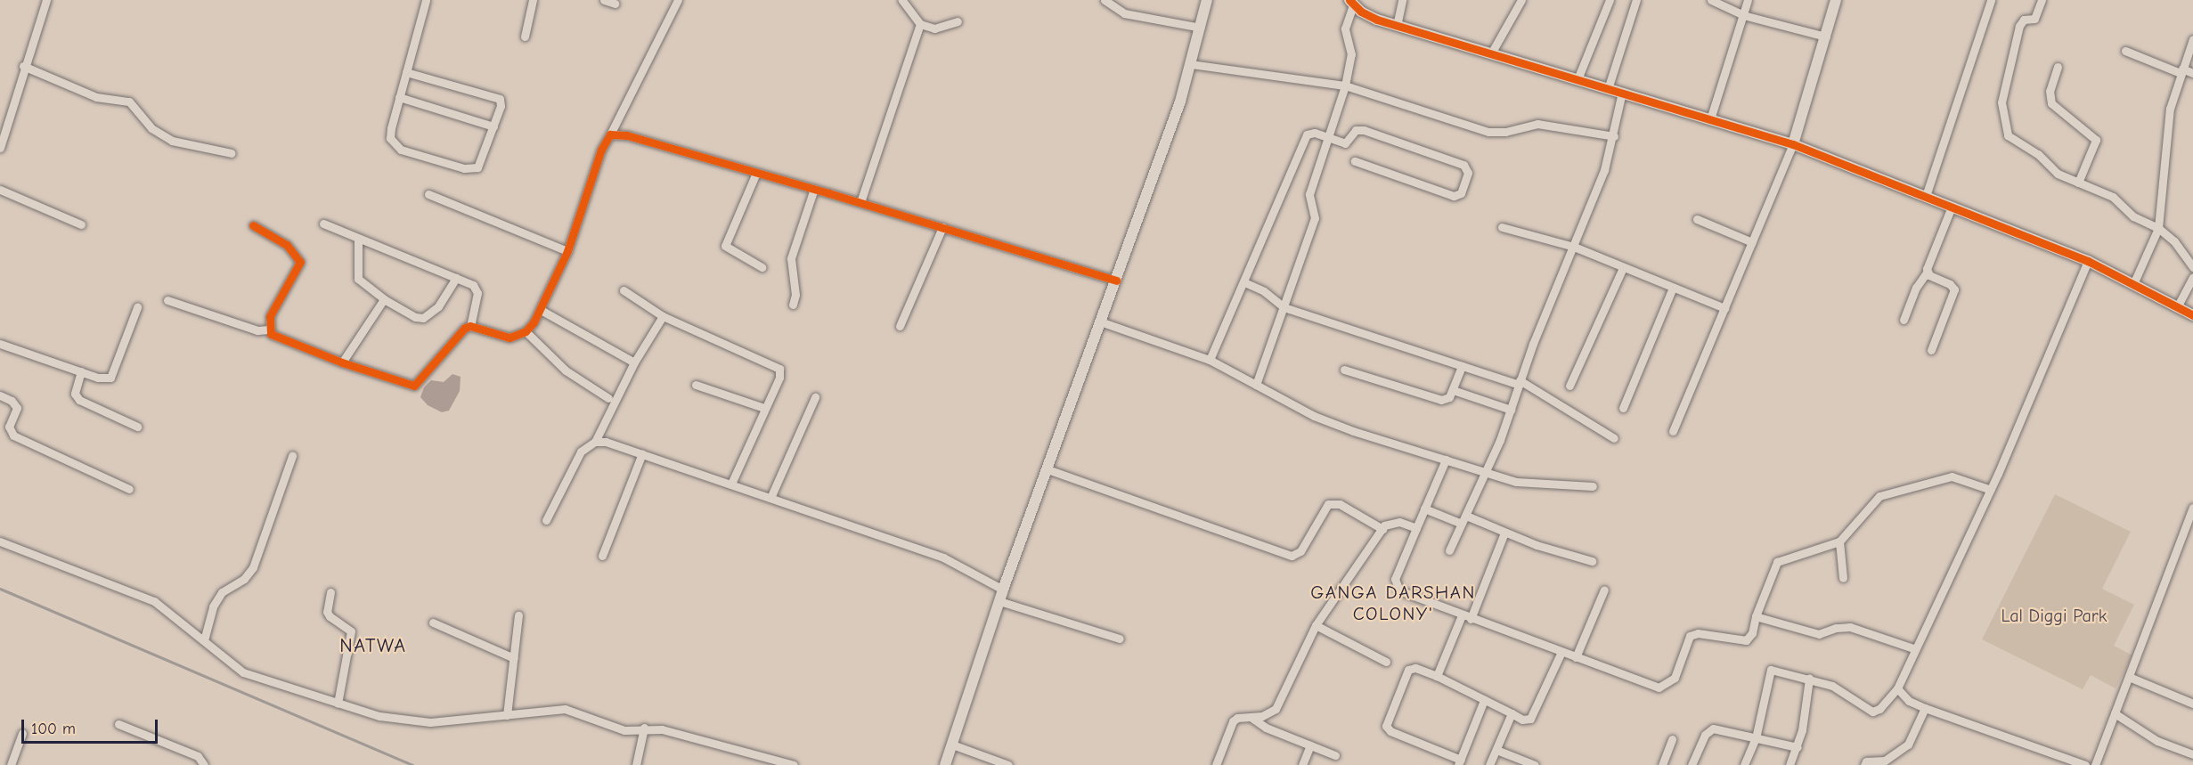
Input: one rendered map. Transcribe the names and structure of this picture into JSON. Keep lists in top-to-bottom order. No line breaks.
{"districts":["GANGA DARSHAN COLONY'","NATWA"],"parks":["Lal Diggi Park"],"scale_bar":"100 m"}
